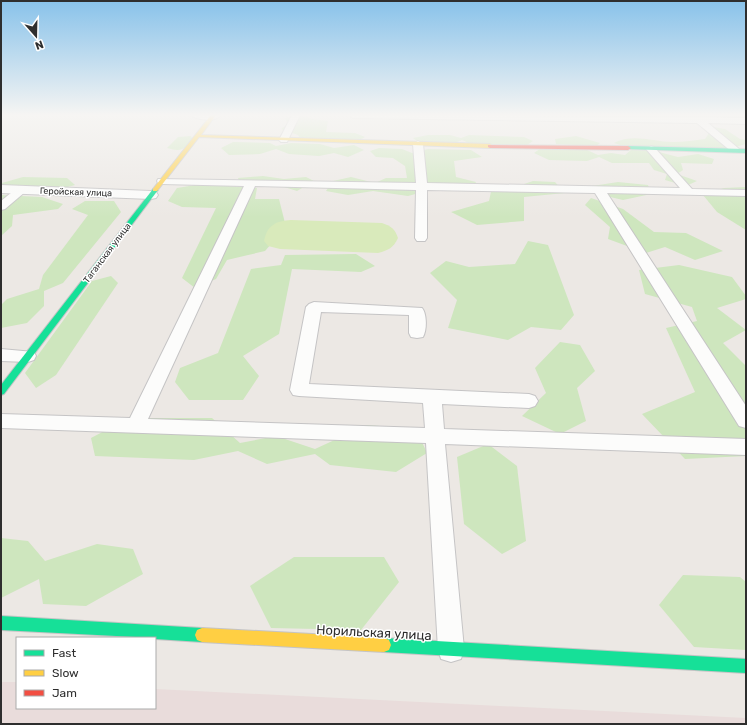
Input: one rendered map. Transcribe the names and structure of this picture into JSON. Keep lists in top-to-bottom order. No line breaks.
{"streets":{"street":["Геройская улица","Таганская улица","Норильская улица"]},"crossings":[["Геройская улица","Таганская улица"]],"legend":["Fast","Slow","Jam"],"north":"bottom"}
